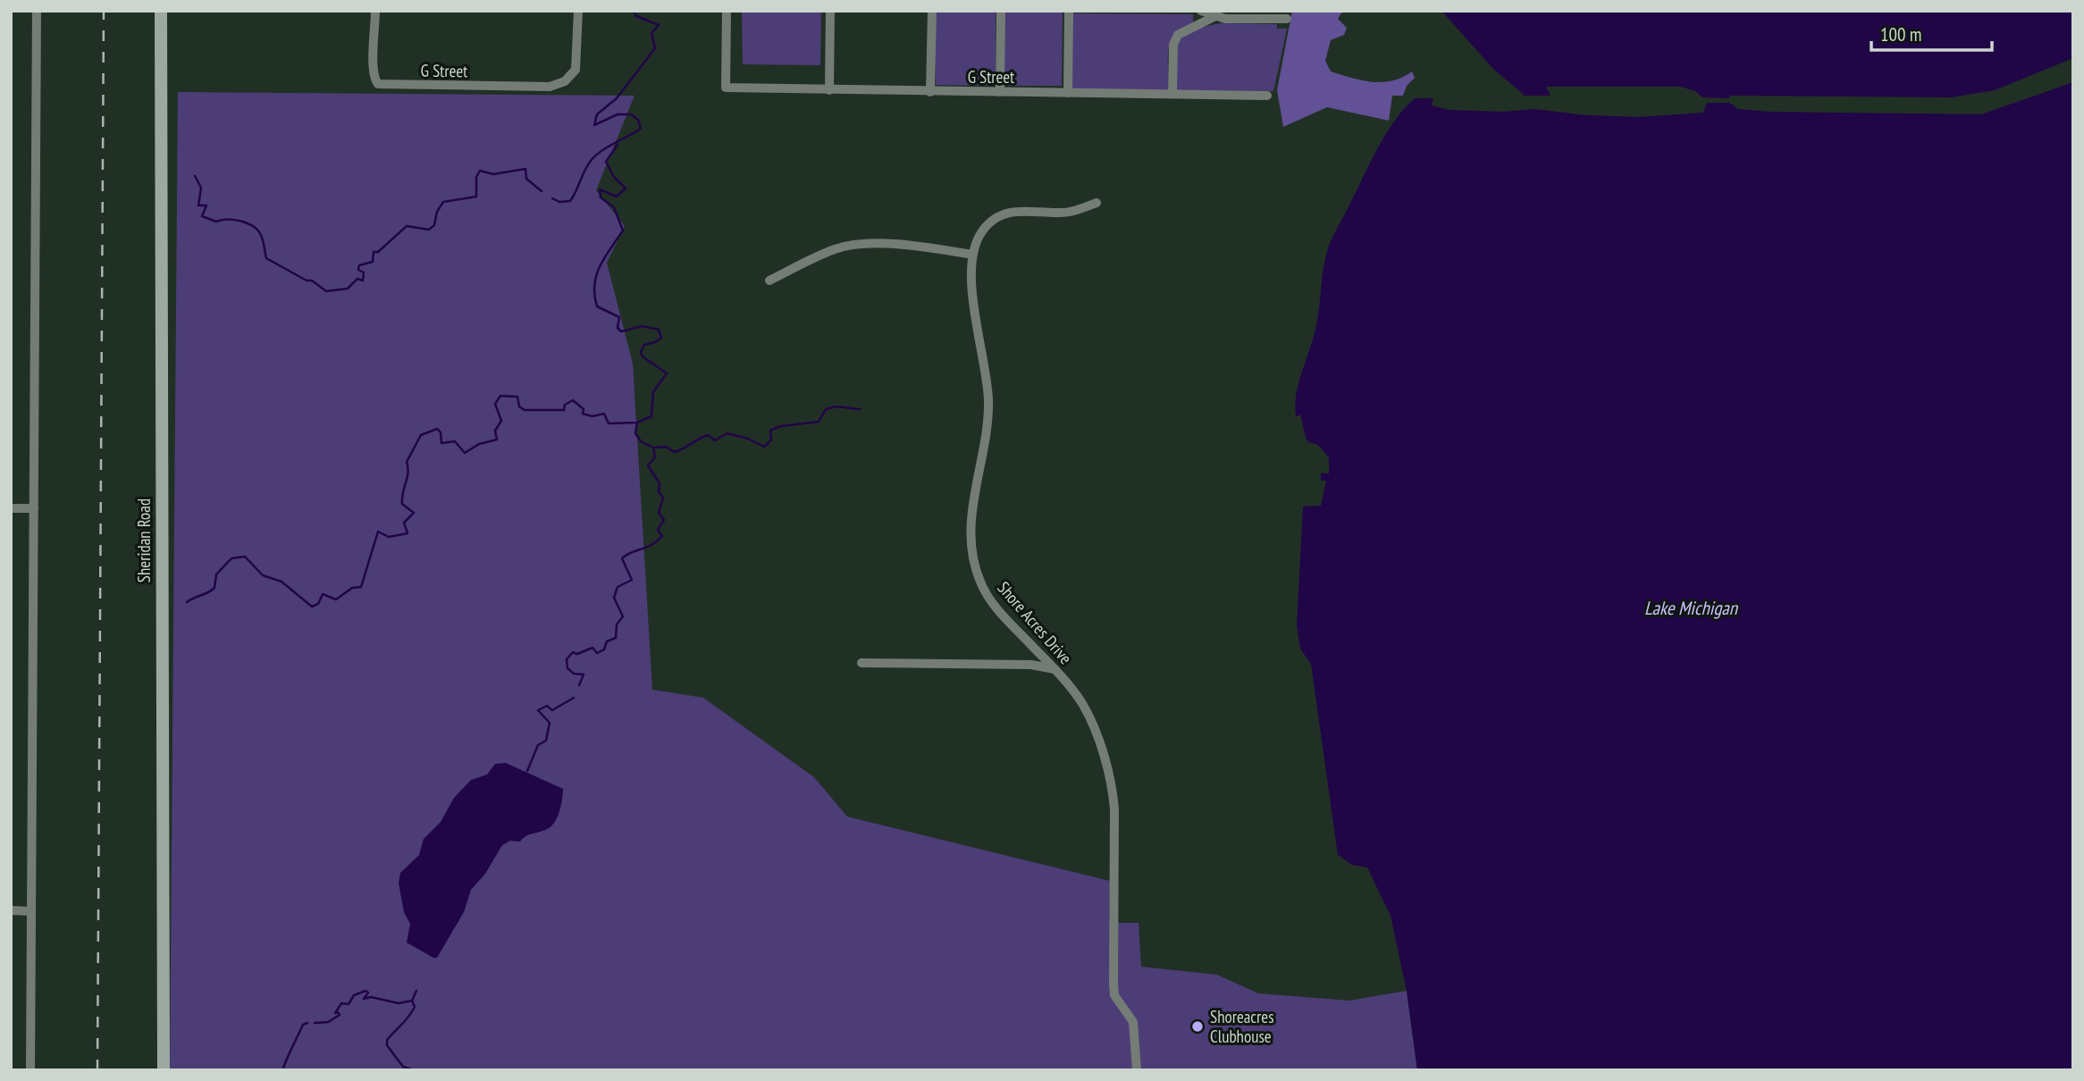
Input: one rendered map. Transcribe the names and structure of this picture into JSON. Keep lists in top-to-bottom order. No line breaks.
{"streets":{"main road":["Sheridan Road"],"street":["G Street","Shore Acres Drive"]},"water":["Lake Michigan"],"places":["Shoreacres Clubhouse"],"scale_bar":"100 m"}
